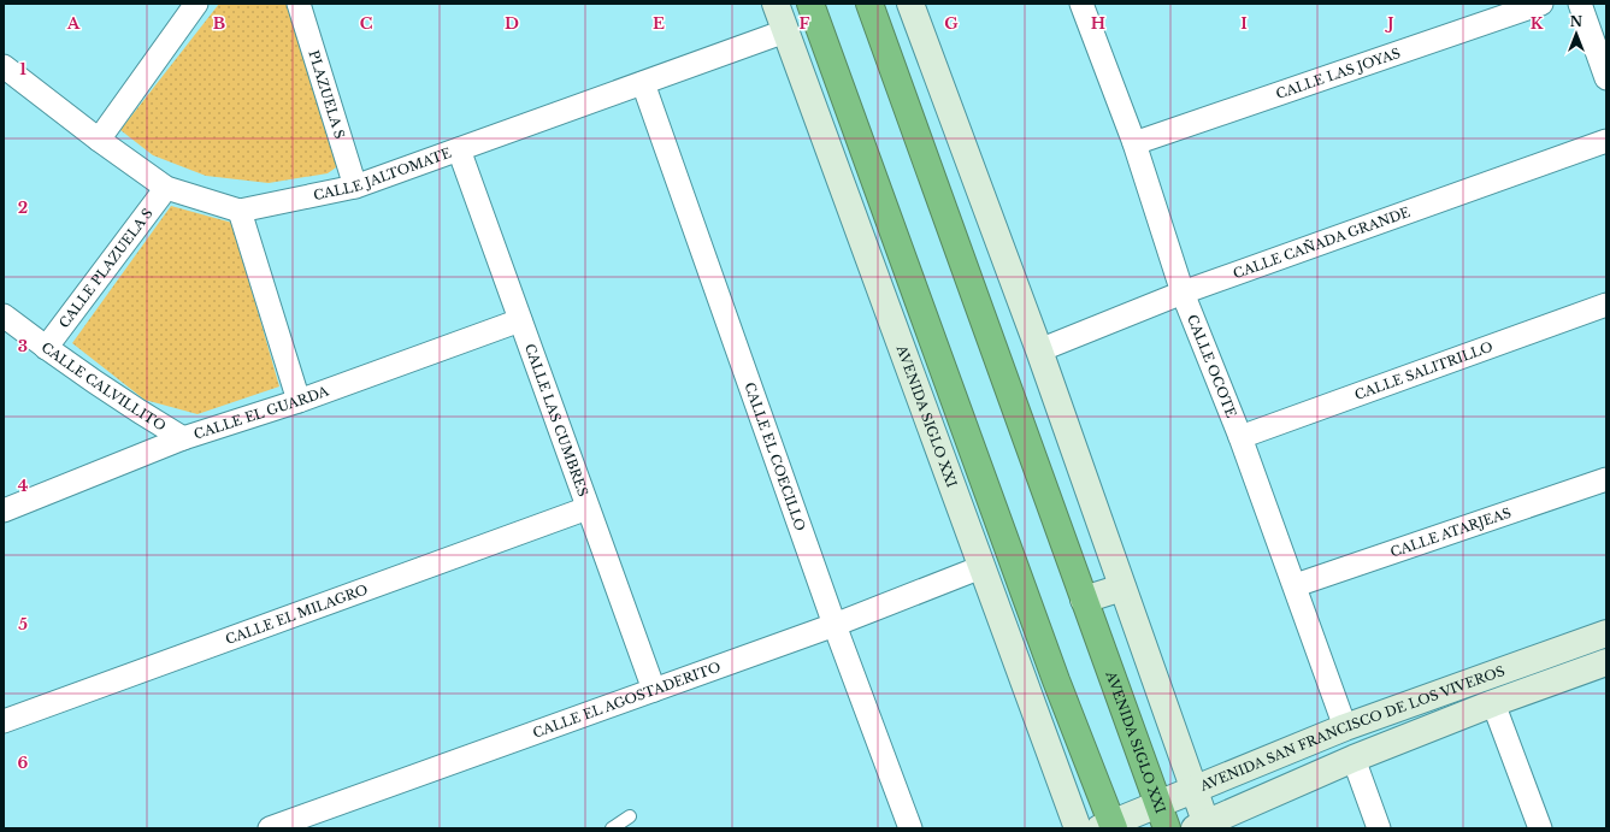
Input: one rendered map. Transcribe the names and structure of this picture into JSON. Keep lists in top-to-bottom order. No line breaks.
{"streets":{"highway":["AVENIDA SIGLO XXI"],"street":["CALLE LAS JOYAS","PLAZUELA S","CALLE JALTOMATE","CALLE CAÑADA GRANDE","CALLE PLAZUELA S","CALLE OCOTE","CALLE SALITRILLO","CALLE CALVILLITO","CALLE EL GUARDA","CALLE LAS CUMBRES","CALLE EL COECILLO","CALLE ATARJEAS","CALLE EL MILAGRO","CALLE EL AGOSTADERITO","AVENIDA SAN FRANCISCO DE LOS VIVEROS"]},"crossings":[["CALLE LAS JOYAS","CALLE OCOTE"],["PLAZUELA S","CALLE JALTOMATE"],["CALLE JALTOMATE","CALLE PLAZUELA S"],["CALLE JALTOMATE","AVENIDA SIGLO XXI"],["CALLE JALTOMATE","CALLE LAS CUMBRES"],["CALLE JALTOMATE","CALLE EL COECILLO"],["CALLE CAÑADA GRANDE","CALLE OCOTE"],["CALLE PLAZUELA S","CALLE CALVILLITO"],["CALLE OCOTE","CALLE SALITRILLO"],["CALLE OCOTE","CALLE ATARJEAS"],["CALLE OCOTE","AVENIDA SAN FRANCISCO DE LOS VIVEROS"],["CALLE CALVILLITO","CALLE EL GUARDA"],["CALLE EL GUARDA","CALLE LAS CUMBRES"],["AVENIDA SIGLO XXI","CALLE EL AGOSTADERITO"],["AVENIDA SIGLO XXI","AVENIDA SAN FRANCISCO DE LOS VIVEROS"],["CALLE LAS CUMBRES","CALLE EL MILAGRO"],["CALLE LAS CUMBRES","CALLE EL AGOSTADERITO"],["CALLE EL COECILLO","CALLE EL AGOSTADERITO"]],"north":"top","grid":{"columns":["A","B","C","D","E","F","G","H","I","J","K"],"rows":["1","2","3","4","5","6"]}}
